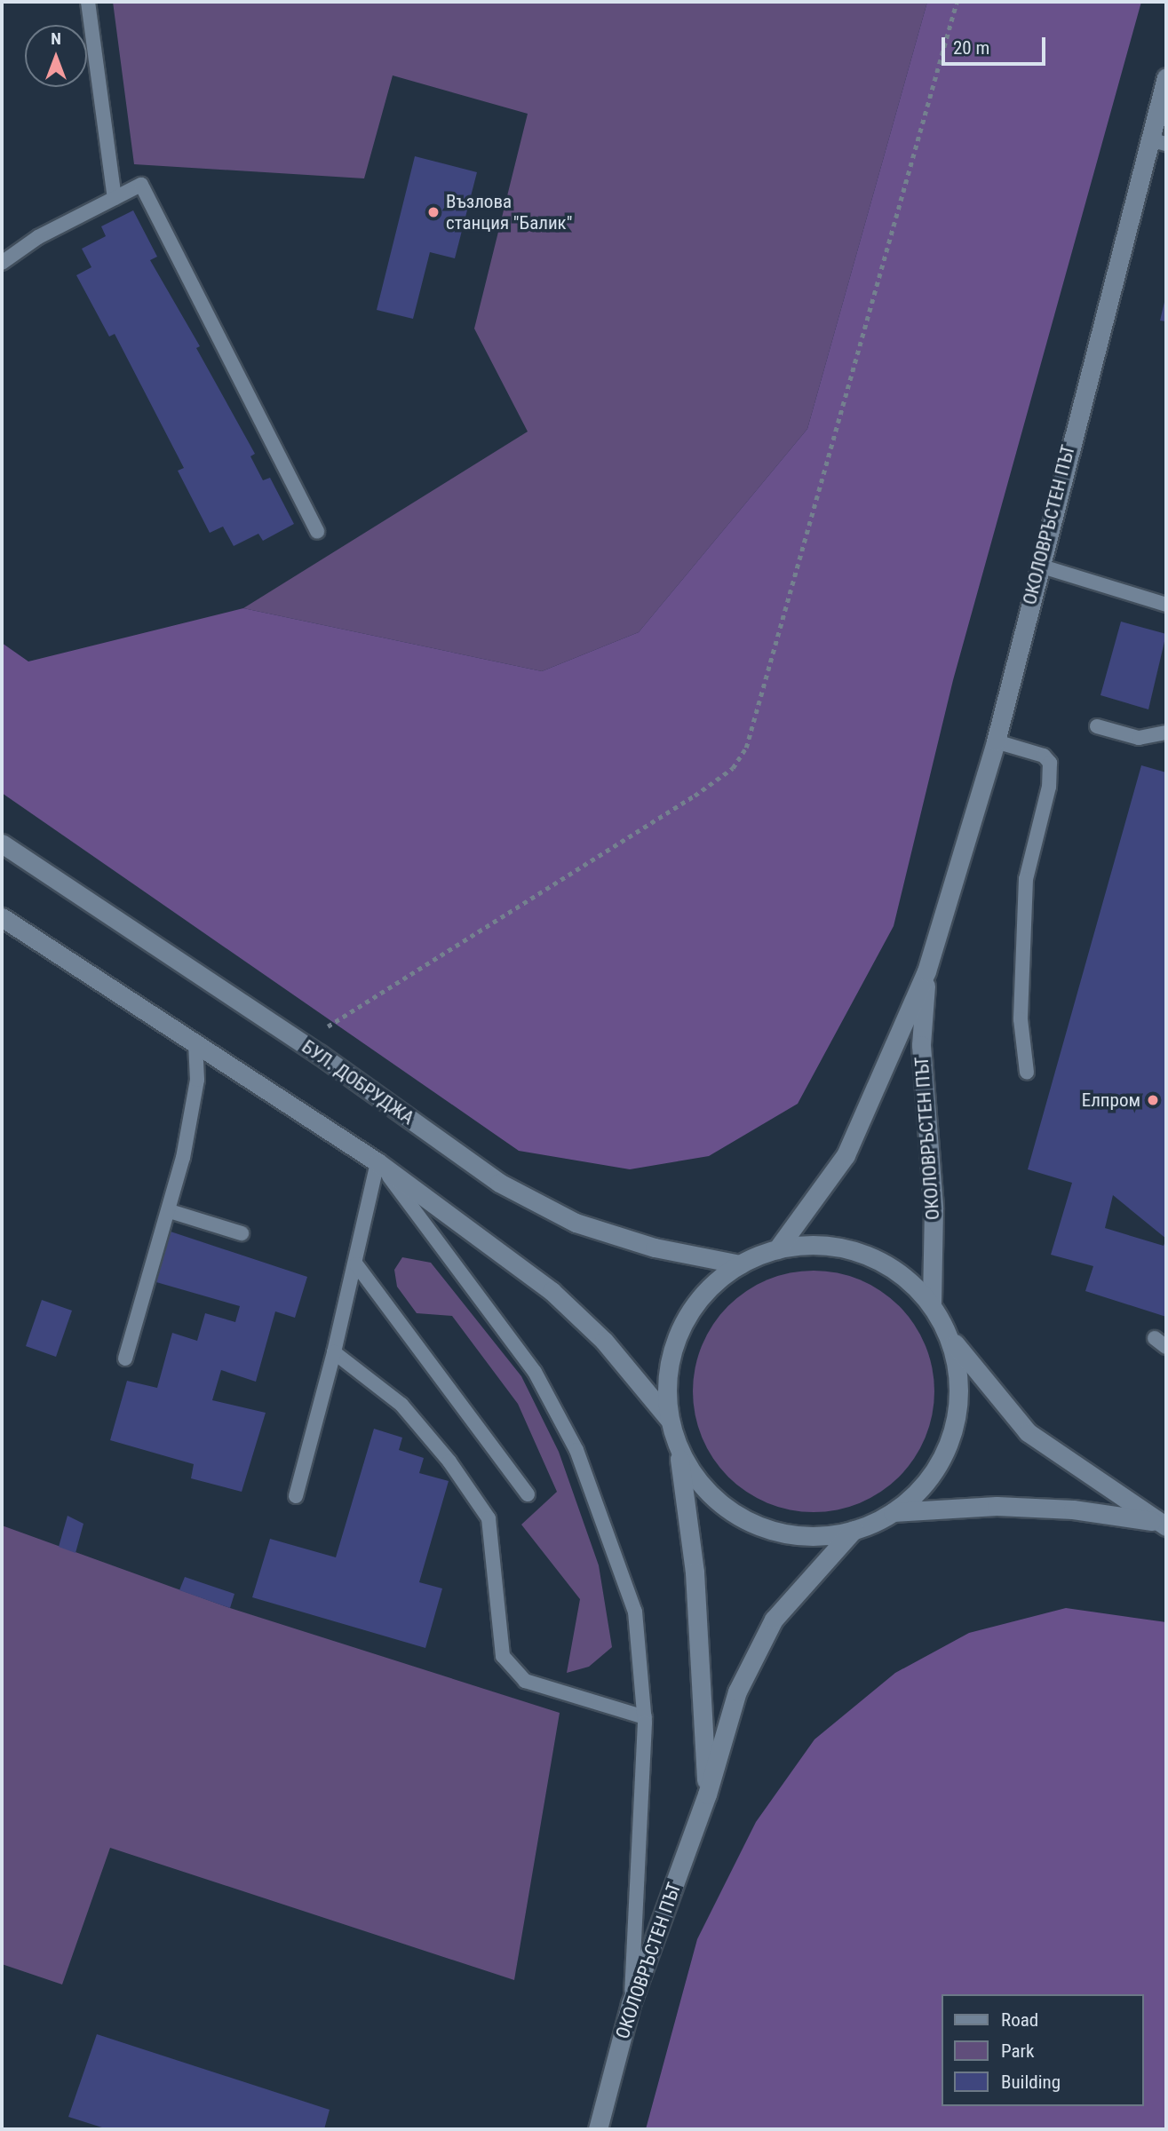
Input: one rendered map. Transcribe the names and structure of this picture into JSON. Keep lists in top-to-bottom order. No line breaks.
{"streets":{"main road":["ОКОЛОВРЪСТЕН ПЪТ","БУЛ. ДОБРУДЖА"]},"places":["Възлова станция \"Балик\"","Елпром"],"legend":["Road","Park","Building"],"scale_bar":"20 m","north":"top"}
